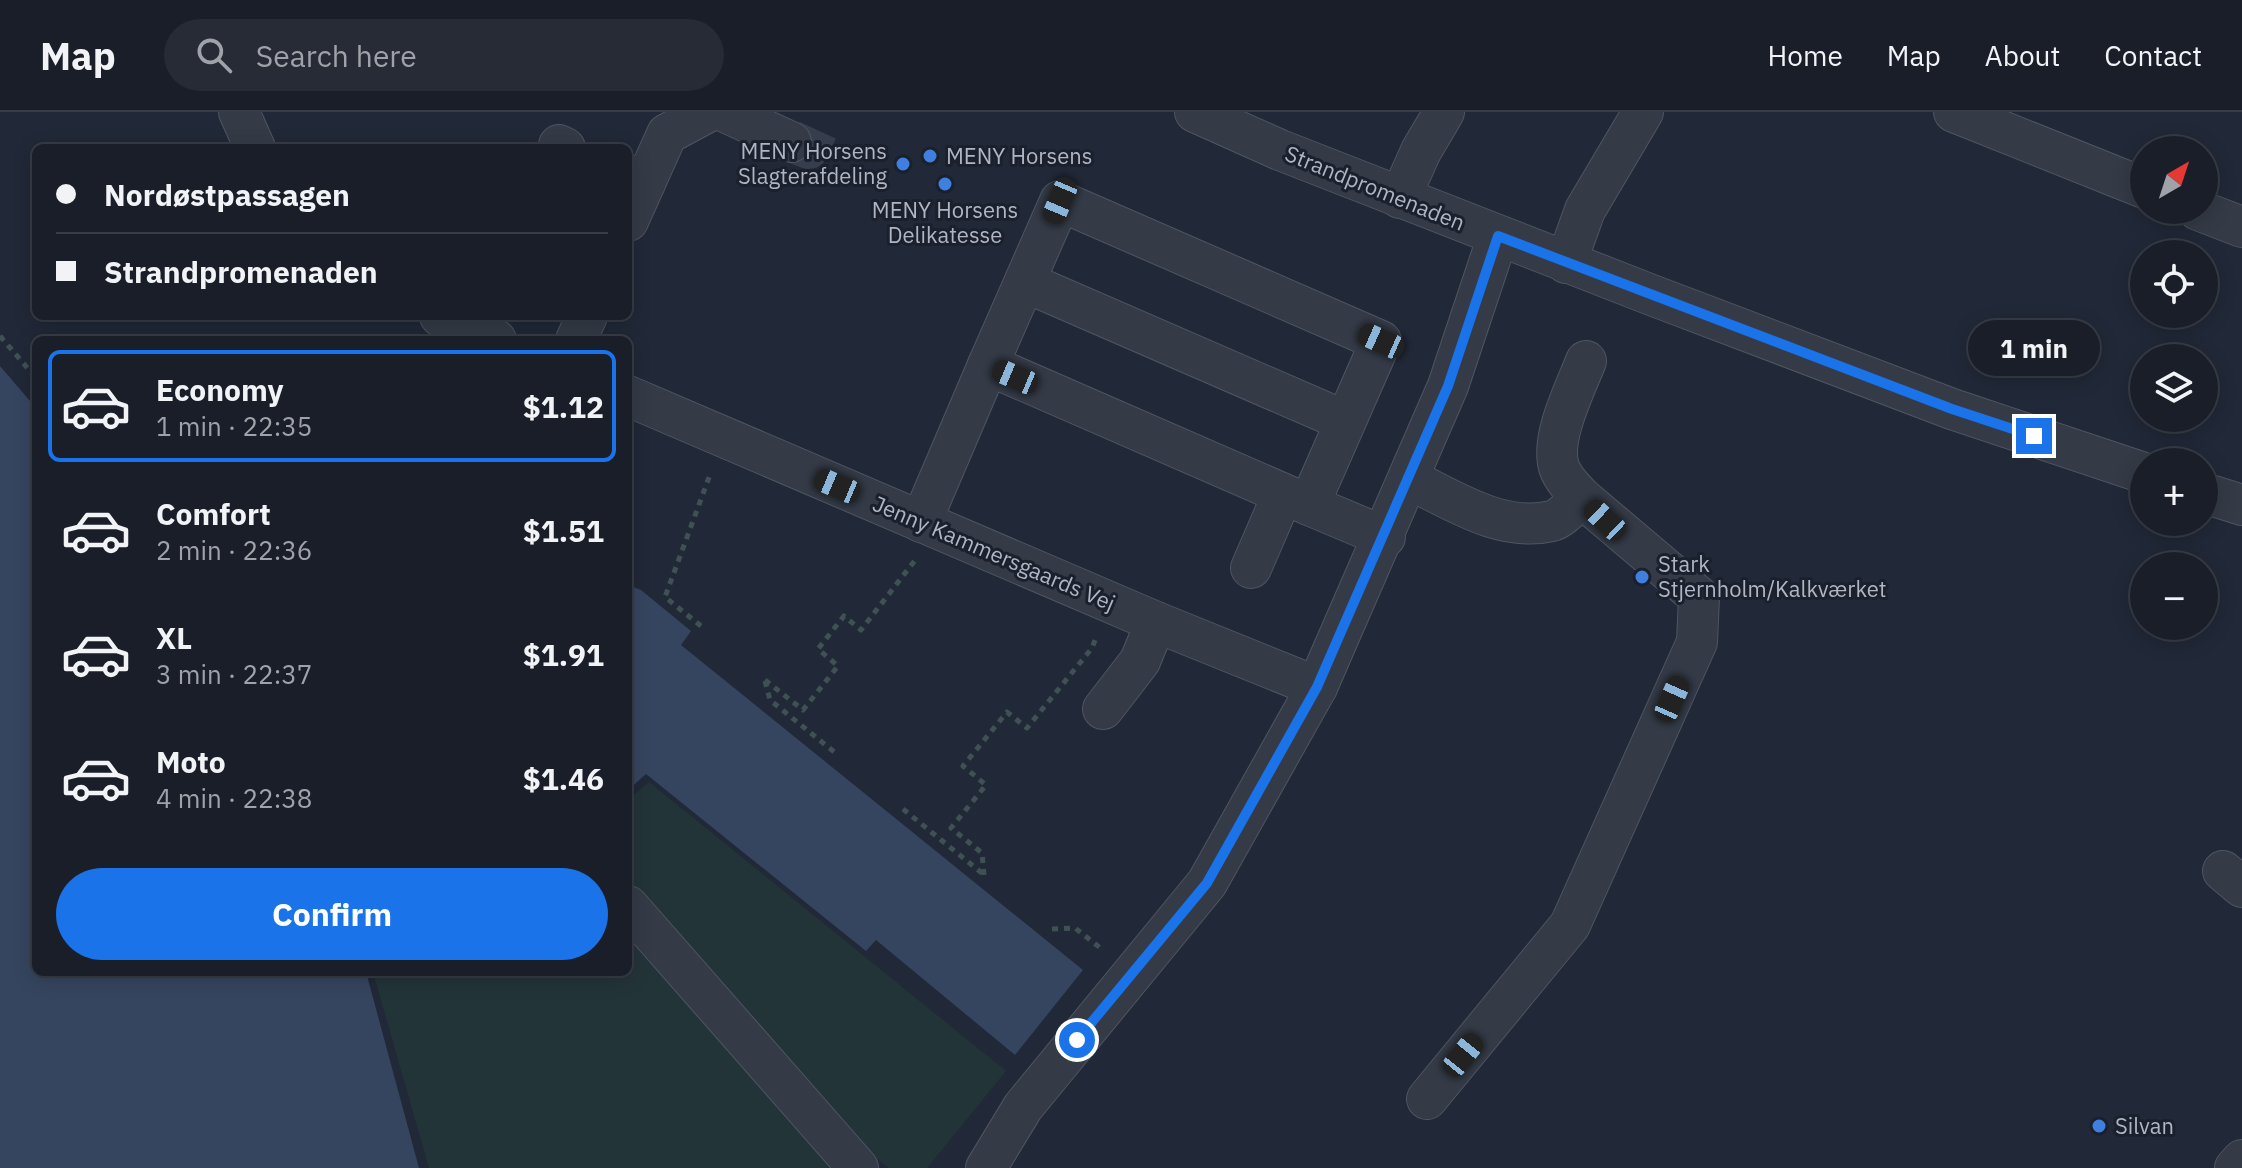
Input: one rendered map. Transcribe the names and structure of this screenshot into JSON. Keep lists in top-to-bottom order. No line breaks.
{"streets":{"street":["Strandpromenaden","Jenny Kammersgaards Vej"]},"places":["MENY Horsens","MENY Horsens Slagterafdeling","MENY Horsens Delikatesse","Stark Stjernholm/Kalkværket","Silvan"],"north":"top right","page":{"header":"Map","search":"Search here","nav":["Home","Map","About","Contact"],"map_buttons":["+","−"],"banner":["Nordøstpassagen","Strandpromenaden"],"bubble":"1 min","list":[{"name":"Economy","note":"1 min · 22:35","value":"$1.12"},{"name":"Comfort","note":"2 min · 22:36","value":"$1.51"},{"name":"XL","note":"3 min · 22:37","value":"$1.91"},{"name":"Moto","note":"4 min · 22:38","value":"$1.46"}],"buttons":"Confirm"}}
